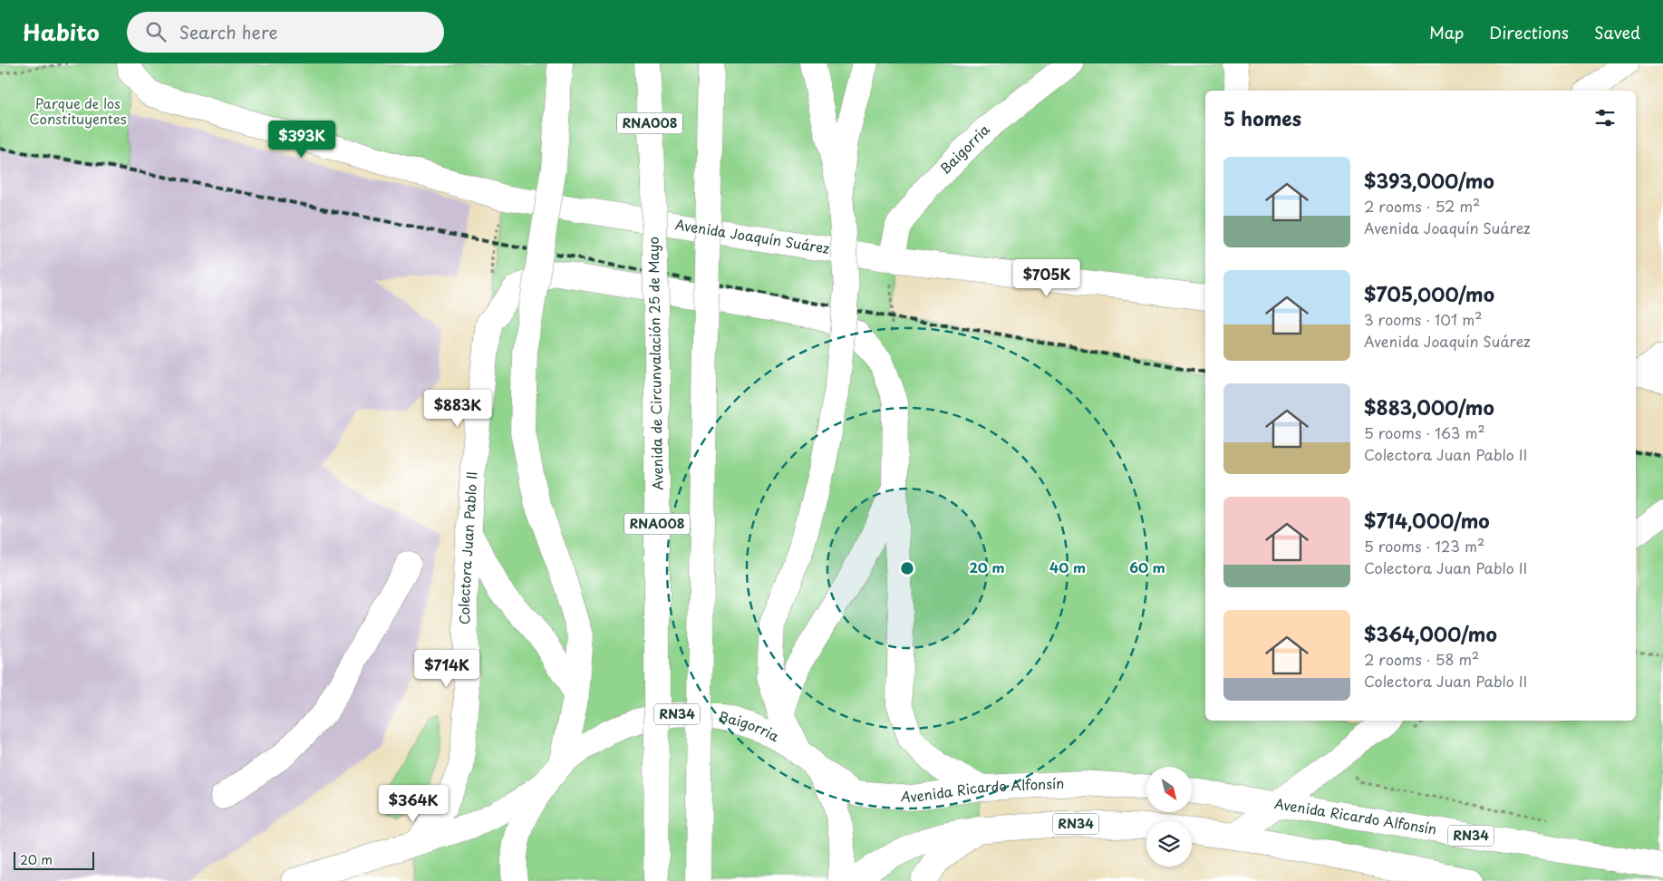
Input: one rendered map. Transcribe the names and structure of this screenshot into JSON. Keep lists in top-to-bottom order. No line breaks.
{"streets":{"main road":["RNA008","Baigorria","Avenida Joaquín Suárez","Avenida de Circunvalación 25 de Mayo","Colectora Juan Pablo II","RN34","Avenida Ricardo Alfonsín"]},"crossings":[["Baigorria","Avenida Joaquín Suárez"],["Baigorria","Avenida Ricardo Alfonsín"]],"parks":["Parque de los Constituyentes"],"scale_bar":"20 m","north":"bottom right","page":{"header":"Habito","search":"Search here","nav":["Map","Directions","Saved"],"heading":"5 homes","price":["$393K","$705K","$883K","$714K","$364K"],"list":[{"name":"$393,000/mo","note":"2 rooms · 52 m² · Avenida Joaquín Suárez"},{"name":"$705,000/mo","note":"3 rooms · 101 m² · Avenida Joaquín Suárez"},{"name":"$883,000/mo","note":"5 rooms · 163 m² · Colectora Juan Pablo II"},{"name":"$714,000/mo","note":"5 rooms · 123 m² · Colectora Juan Pablo II"},{"name":"$364,000/mo","note":"2 rooms · 58 m² · Colectora Juan Pablo II"}],"scale":"20 m"},"rings":["20 m","40 m","60 m"]}
